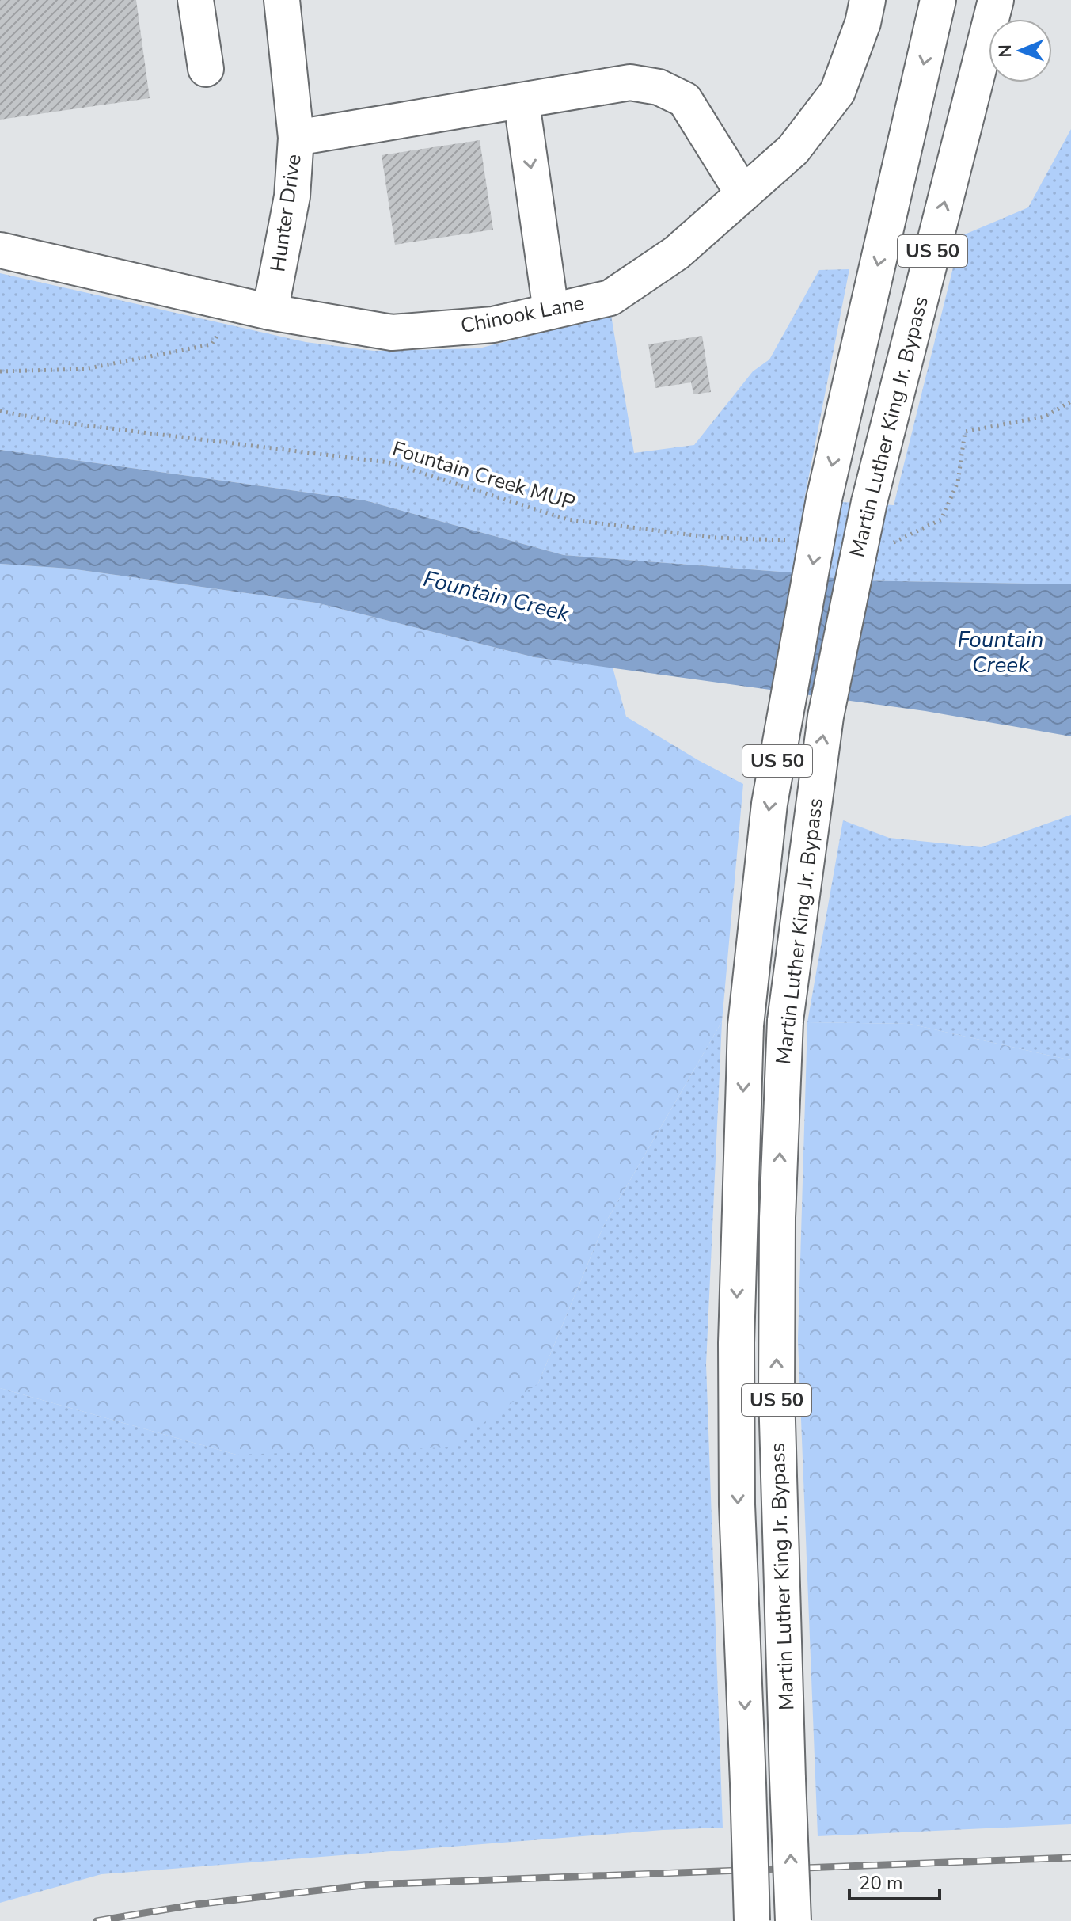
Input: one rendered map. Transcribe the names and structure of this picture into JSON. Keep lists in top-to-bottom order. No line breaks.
{"streets":{"main road":["Hunter Drive","US 50","Chinook Lane","Martin Luther King Jr. Bypass"],"path":["Fountain Creek MUP"]},"crossings":[["Hunter Drive","Chinook Lane"]],"water":["Fountain Creek"],"scale_bar":"20 m","north":"left"}
